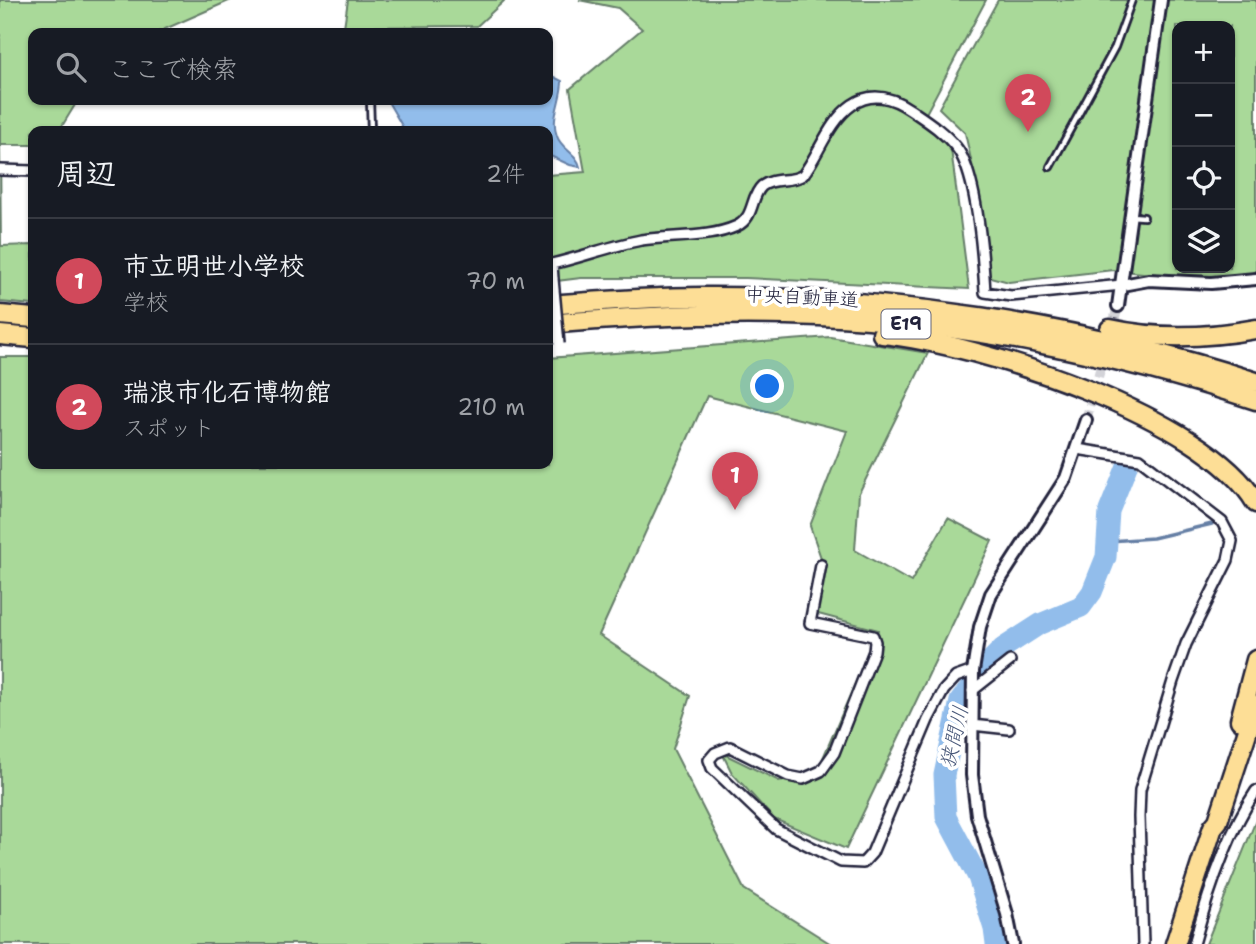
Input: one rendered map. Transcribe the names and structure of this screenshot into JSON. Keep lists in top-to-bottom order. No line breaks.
{"streets":{"highway":["中央自動車道","E19"]},"water":["狭間川"],"page":{"map_buttons":["+","−"],"search":"ここで検索","pins":["2","1"],"heading":["周辺","2件"],"list":[{"mark":"1","name":"市立明世小学校","note":"学校","value":"70 m"},{"mark":"2","name":"瑞浪市化石博物館","note":"スポット","value":"210 m"}]}}
